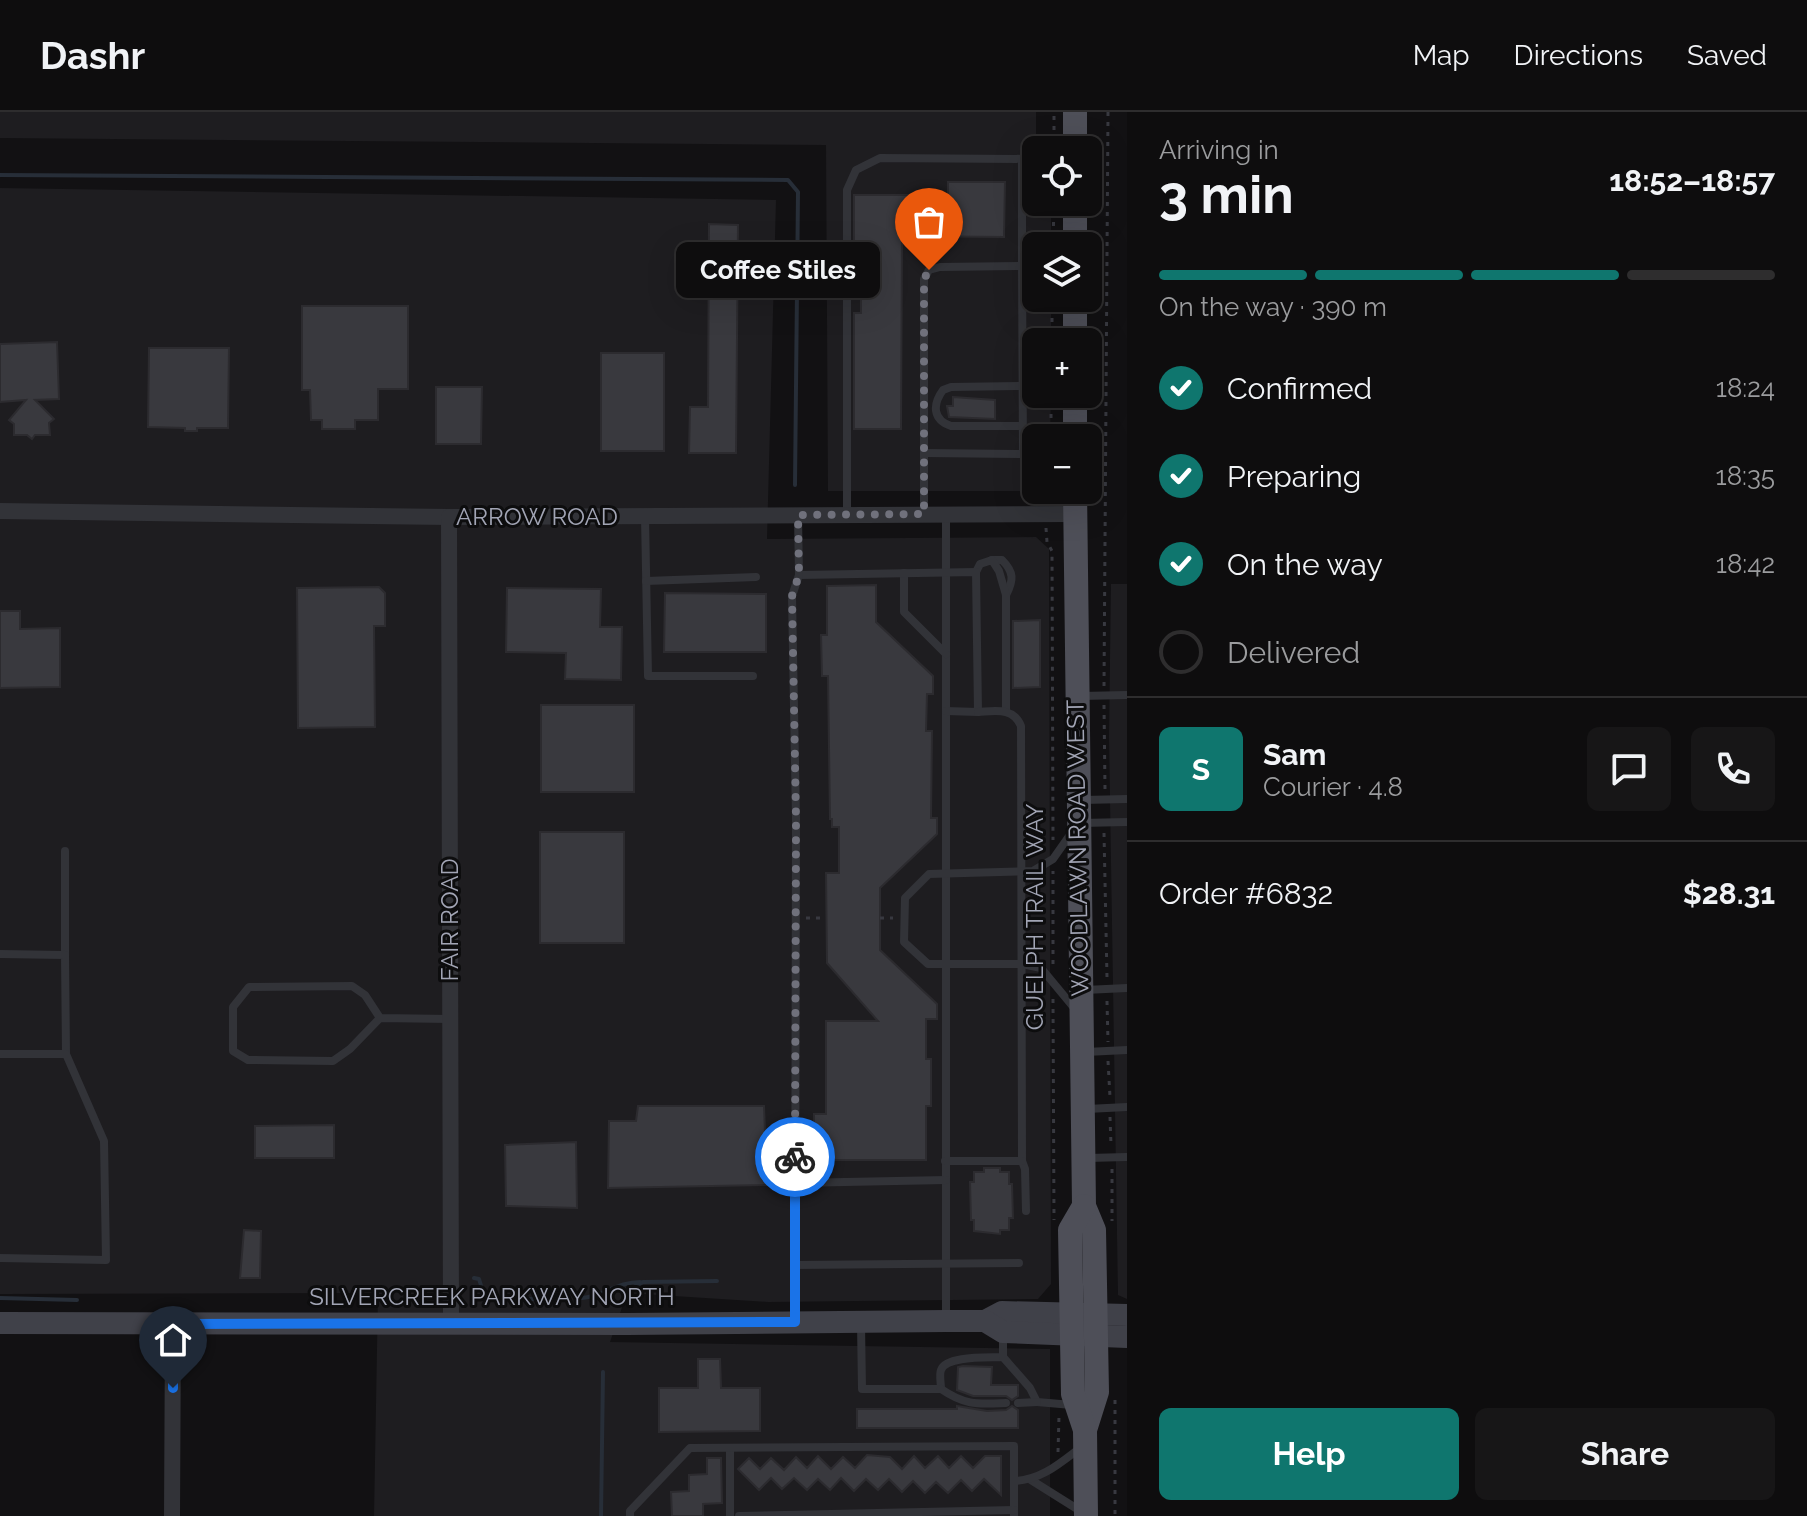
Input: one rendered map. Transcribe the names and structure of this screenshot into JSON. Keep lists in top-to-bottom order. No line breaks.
{"streets":{"main road":["WOODLAWN ROAD WEST","SILVERCREEK PARKWAY NORTH"],"street":["ARROW ROAD","FAIR ROAD"],"path":["GUELPH TRAIL WAY"]},"crossings":[["ARROW ROAD","FAIR ROAD"],["WOODLAWN ROAD WEST","SILVERCREEK PARKWAY NORTH"],["FAIR ROAD","SILVERCREEK PARKWAY NORTH"]],"places":["Coffee Stiles"],"page":{"header":"Dashr","nav":["Map","Directions","Saved"],"heading":["3 min","Arriving in","18:52–18:57"],"panel":["Sam","Courier · 4.8","Order #6832","$28.31"],"map_buttons":["+","−"],"bubble":"Coffee Stiles","bar":"On the way · 390 m","list":[["Confirmed","18:24"],["Preparing","18:35"],["On the way","18:42"],"Delivered"],"round":"S","buttons":["Help","Share"]}}
